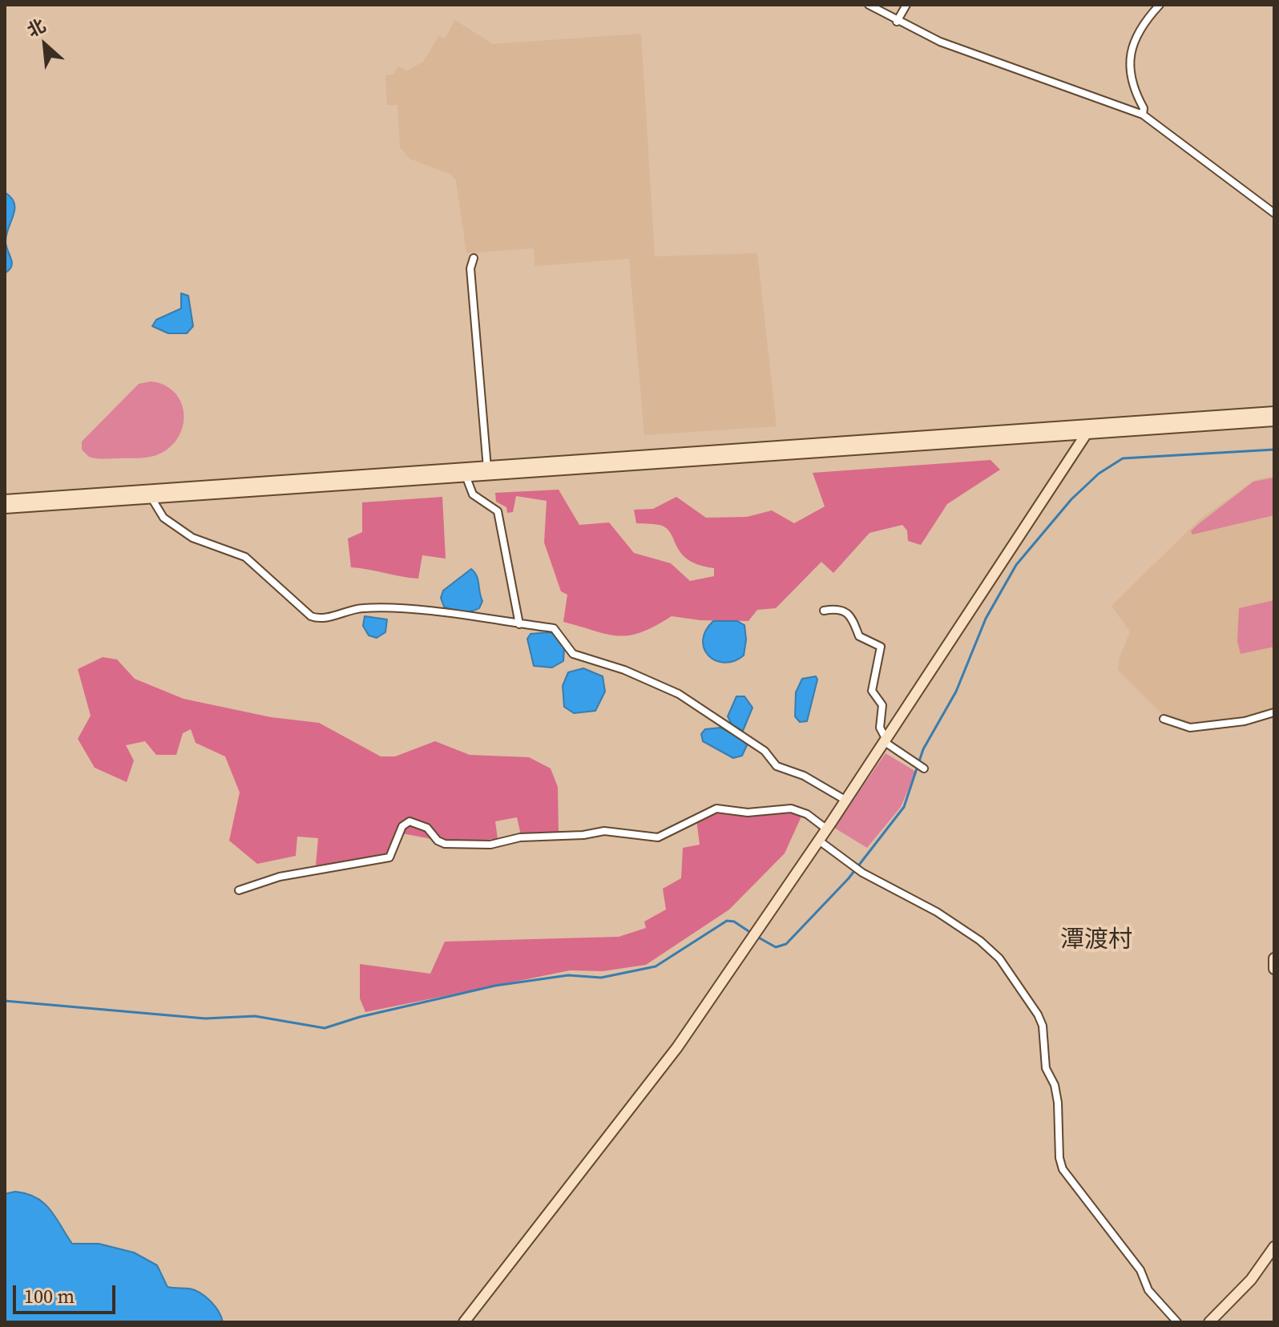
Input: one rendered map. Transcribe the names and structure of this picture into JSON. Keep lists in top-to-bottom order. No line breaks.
{"districts":["潭渡村"],"scale_bar":"100 m","north":"top left"}
